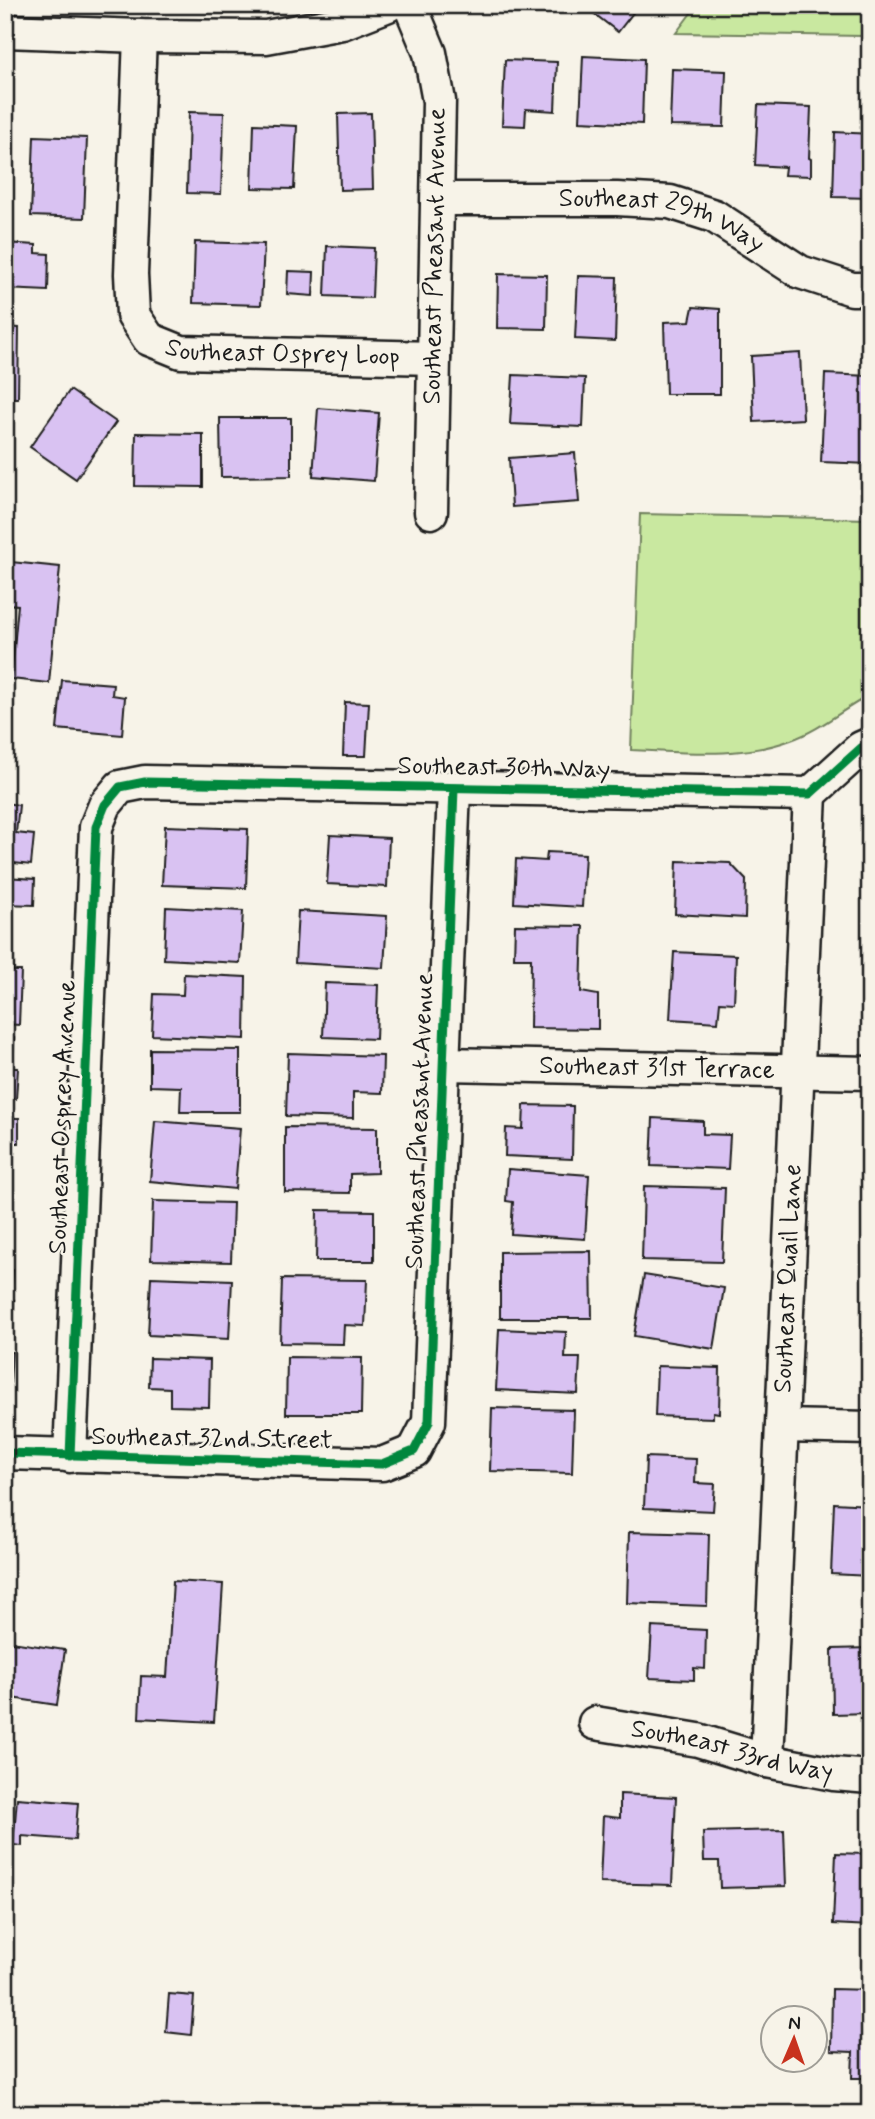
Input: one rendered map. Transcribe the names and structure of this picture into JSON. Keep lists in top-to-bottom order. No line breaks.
{"streets":{"street":["Southeast 29th Way","Southeast Pheasant Avenue","Southeast Osprey Loop","Southeast 30th Way","Southeast 31st Terrace","Southeast Osprey Avenue","Southeast Quail Lane","Southeast 32nd Street","Southeast 33rd Way"]},"crossings":[["Southeast 29th Way","Southeast Pheasant Avenue"],["Southeast Pheasant Avenue","Southeast Osprey Loop"],["Southeast Pheasant Avenue","Southeast 30th Way"],["Southeast Pheasant Avenue","Southeast 31st Terrace"],["Southeast Pheasant Avenue","Southeast 32nd Street"],["Southeast 30th Way","Southeast Osprey Avenue"],["Southeast 30th Way","Southeast Quail Lane"],["Southeast 31st Terrace","Southeast Quail Lane"],["Southeast Osprey Avenue","Southeast 32nd Street"],["Southeast Quail Lane","Southeast 33rd Way"]],"north":"top"}
